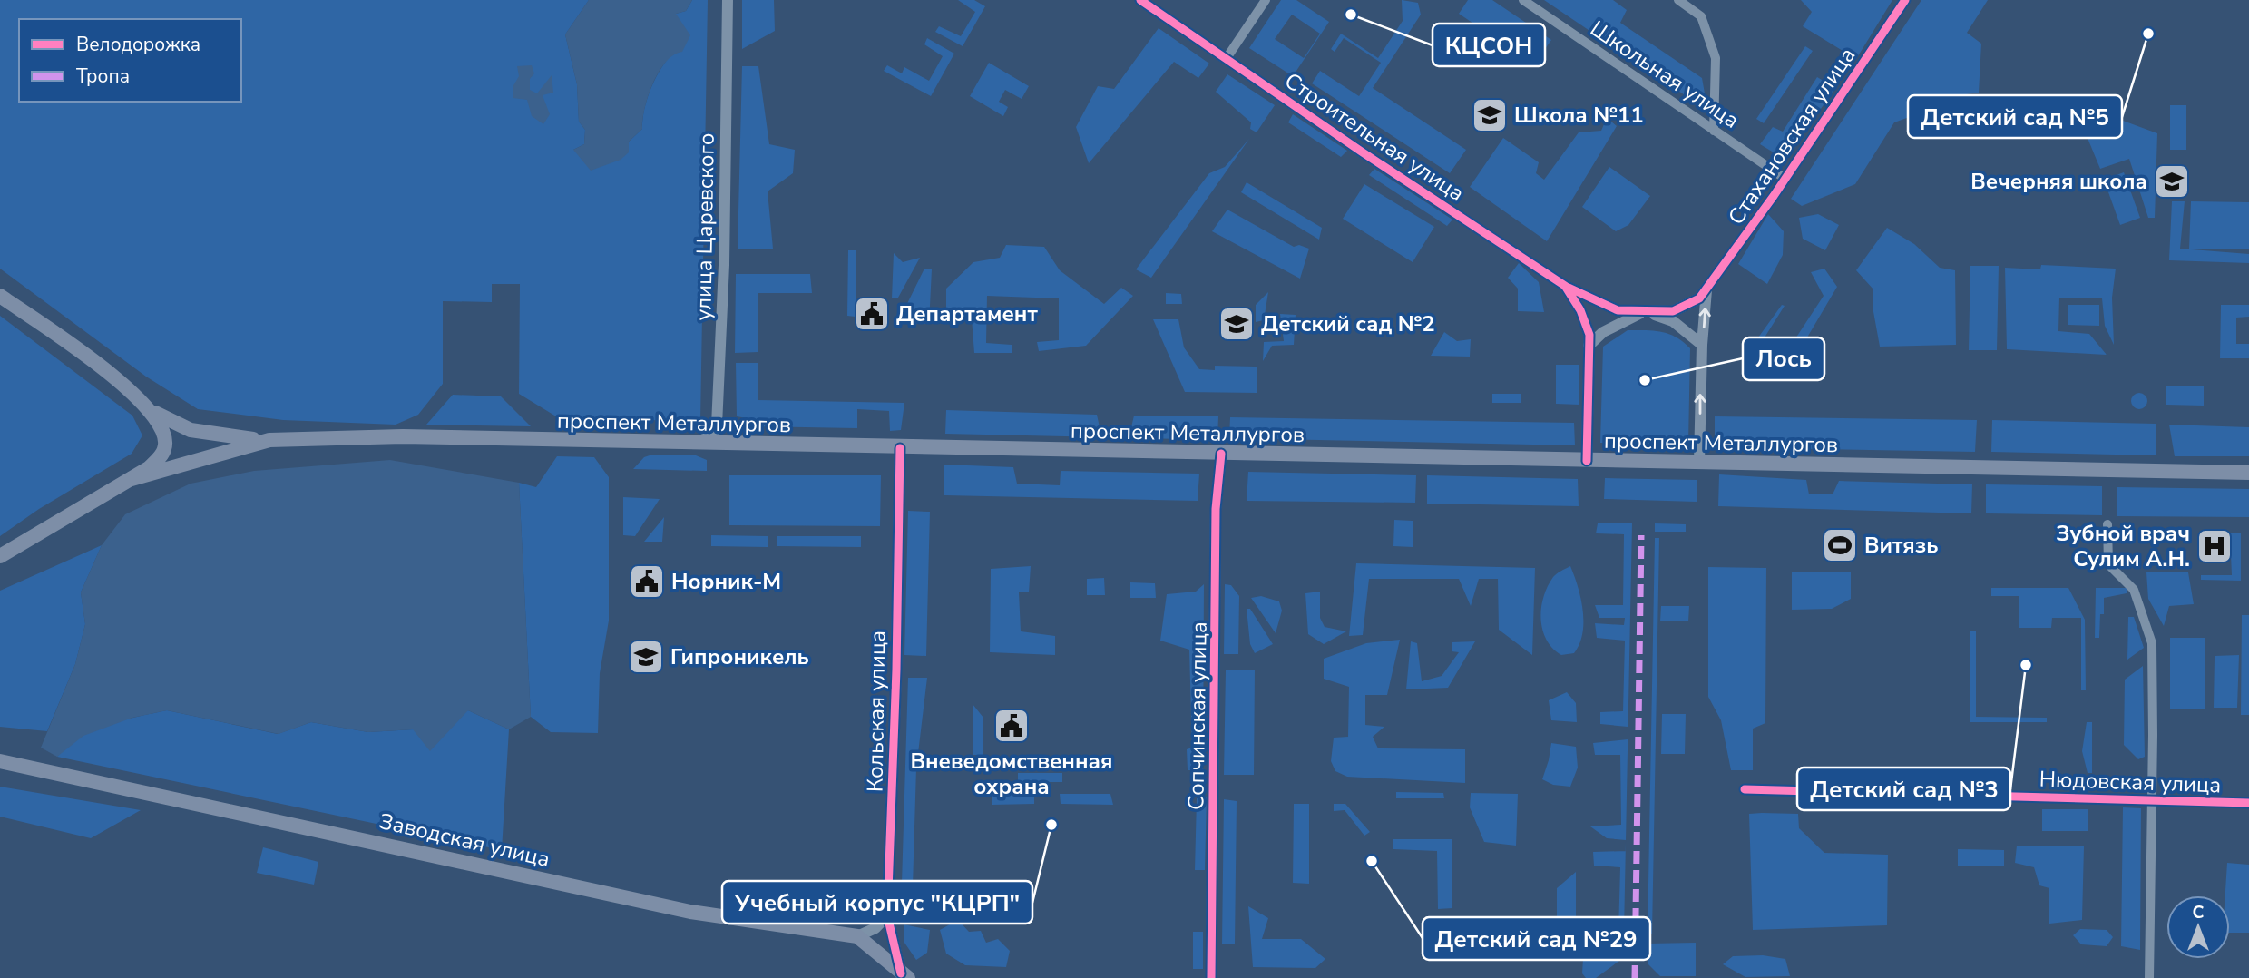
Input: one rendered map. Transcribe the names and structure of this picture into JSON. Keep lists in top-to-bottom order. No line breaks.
{"streets":{"main road":["проспект Металлургов","Заводская улица"],"street":["Школьная улица","Стахановская улица","Строительная улица","улица Царевского","Кольская улица","Сопчинская улица","Нюдовская улица"]},"crossings":[["Школьная улица","Стахановская улица"],["Строительная улица","проспект Металлургов"],["проспект Металлургов","Кольская улица"],["проспект Металлургов","Сопчинская улица"]],"places":{"other":["КЦСОН","Детский сад №5","Лось","Детский сад №3","Учебный корпус \"КЦРП\"","Детский сад №29"],"school or university":["Школа №11","Вечерняя школа","Детский сад №2","Гипроникель"],"public building":["Департамент","Норник-М","Вневедомственная охрана"],"sports":["Витязь"],"hospital":["Зубной врач Сулим А.Н."]},"legend":["Велодорожка","Тропа"],"north":"top"}
